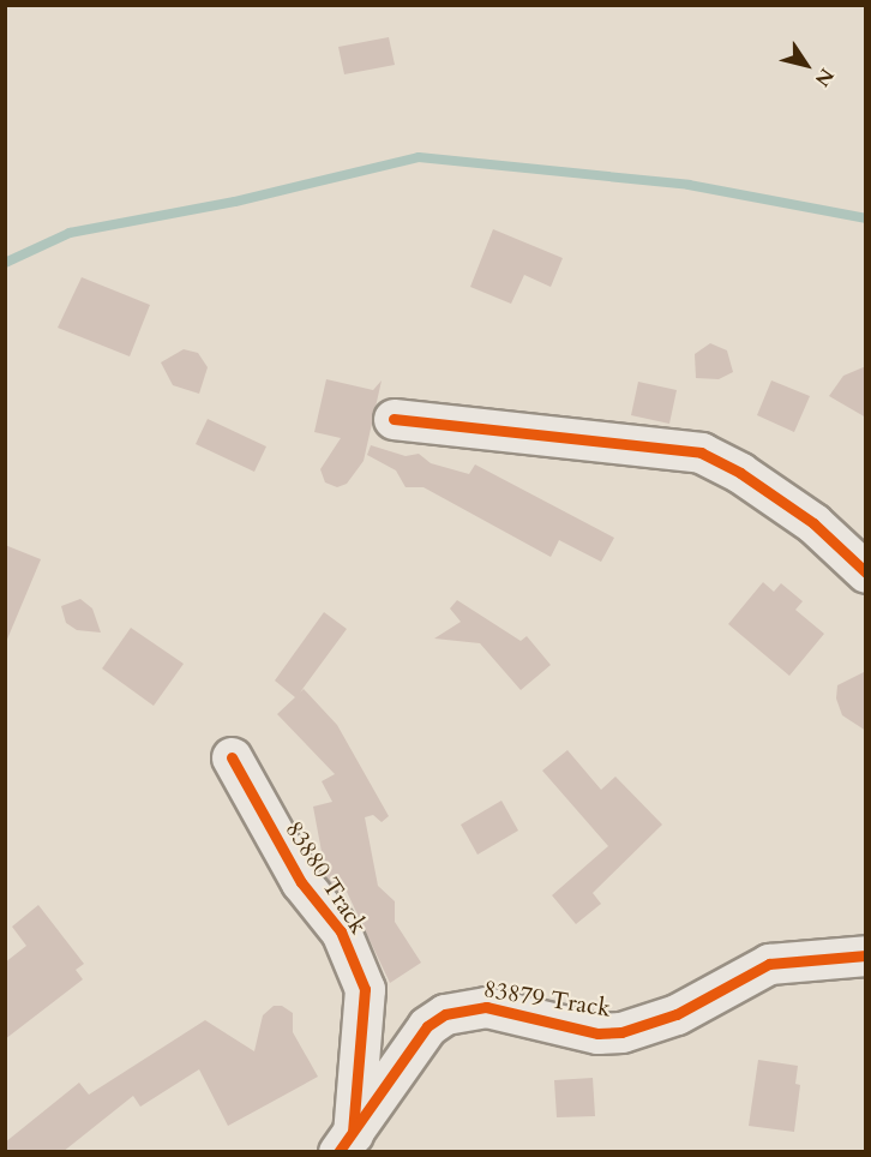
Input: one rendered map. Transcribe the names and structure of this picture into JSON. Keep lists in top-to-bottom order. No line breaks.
{"streets":{"street":["83880 Track","83879 Track"]},"crossings":[["83880 Track","83879 Track"]],"north":"bottom right"}
